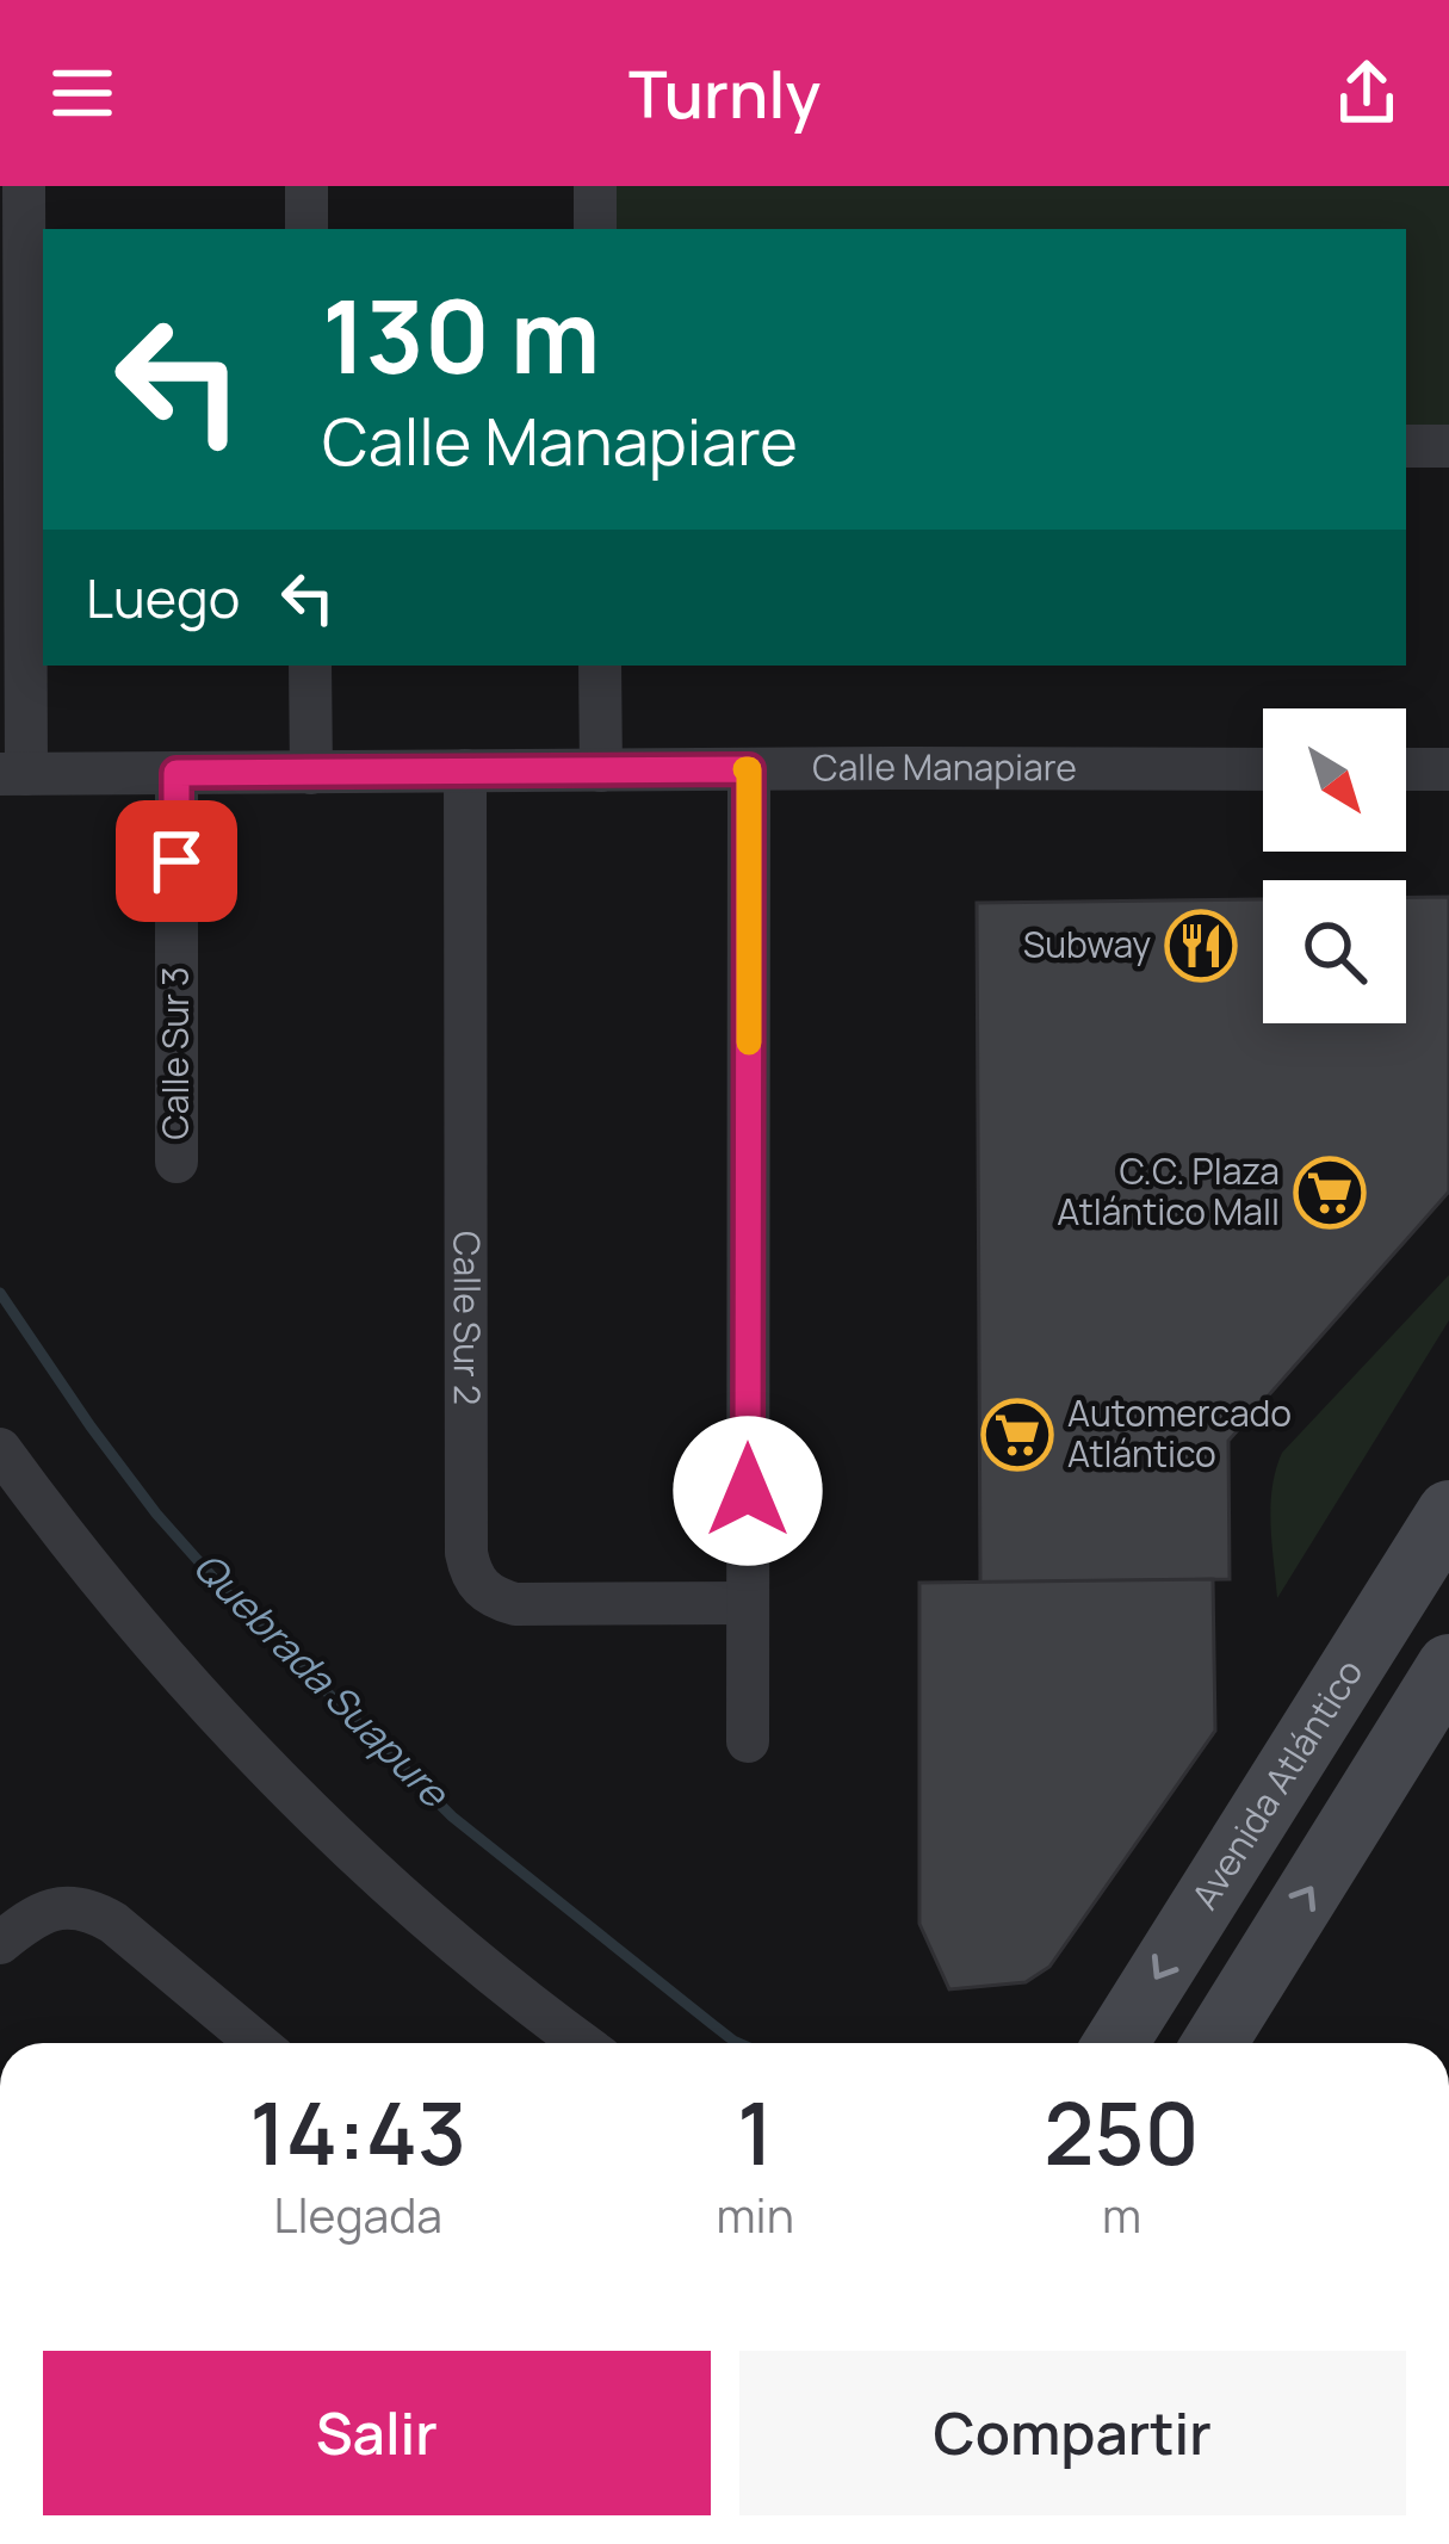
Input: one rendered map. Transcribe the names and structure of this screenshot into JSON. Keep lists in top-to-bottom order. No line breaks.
{"streets":{"main road":["Avenida Atlántico"],"street":["Calle Manapiare","Calle Sur 3","Calle Sur 2"]},"crossings":[["Calle Manapiare","Calle Sur 3"],["Calle Manapiare","Calle Sur 2"]],"water":["Quebrada Suapure"],"places":{"restaurant":["Subway"],"supermarket":["C.C. Plaza Atlántico Mall","Automercado Atlántico"]},"north":"bottom right","page":{"header":"Turnly","turn":["130 m","Calle Manapiare"],"then":"Luego","eta":["14:43","Llegada","1","min","250","m"],"buttons":["Salir","Compartir"]}}
